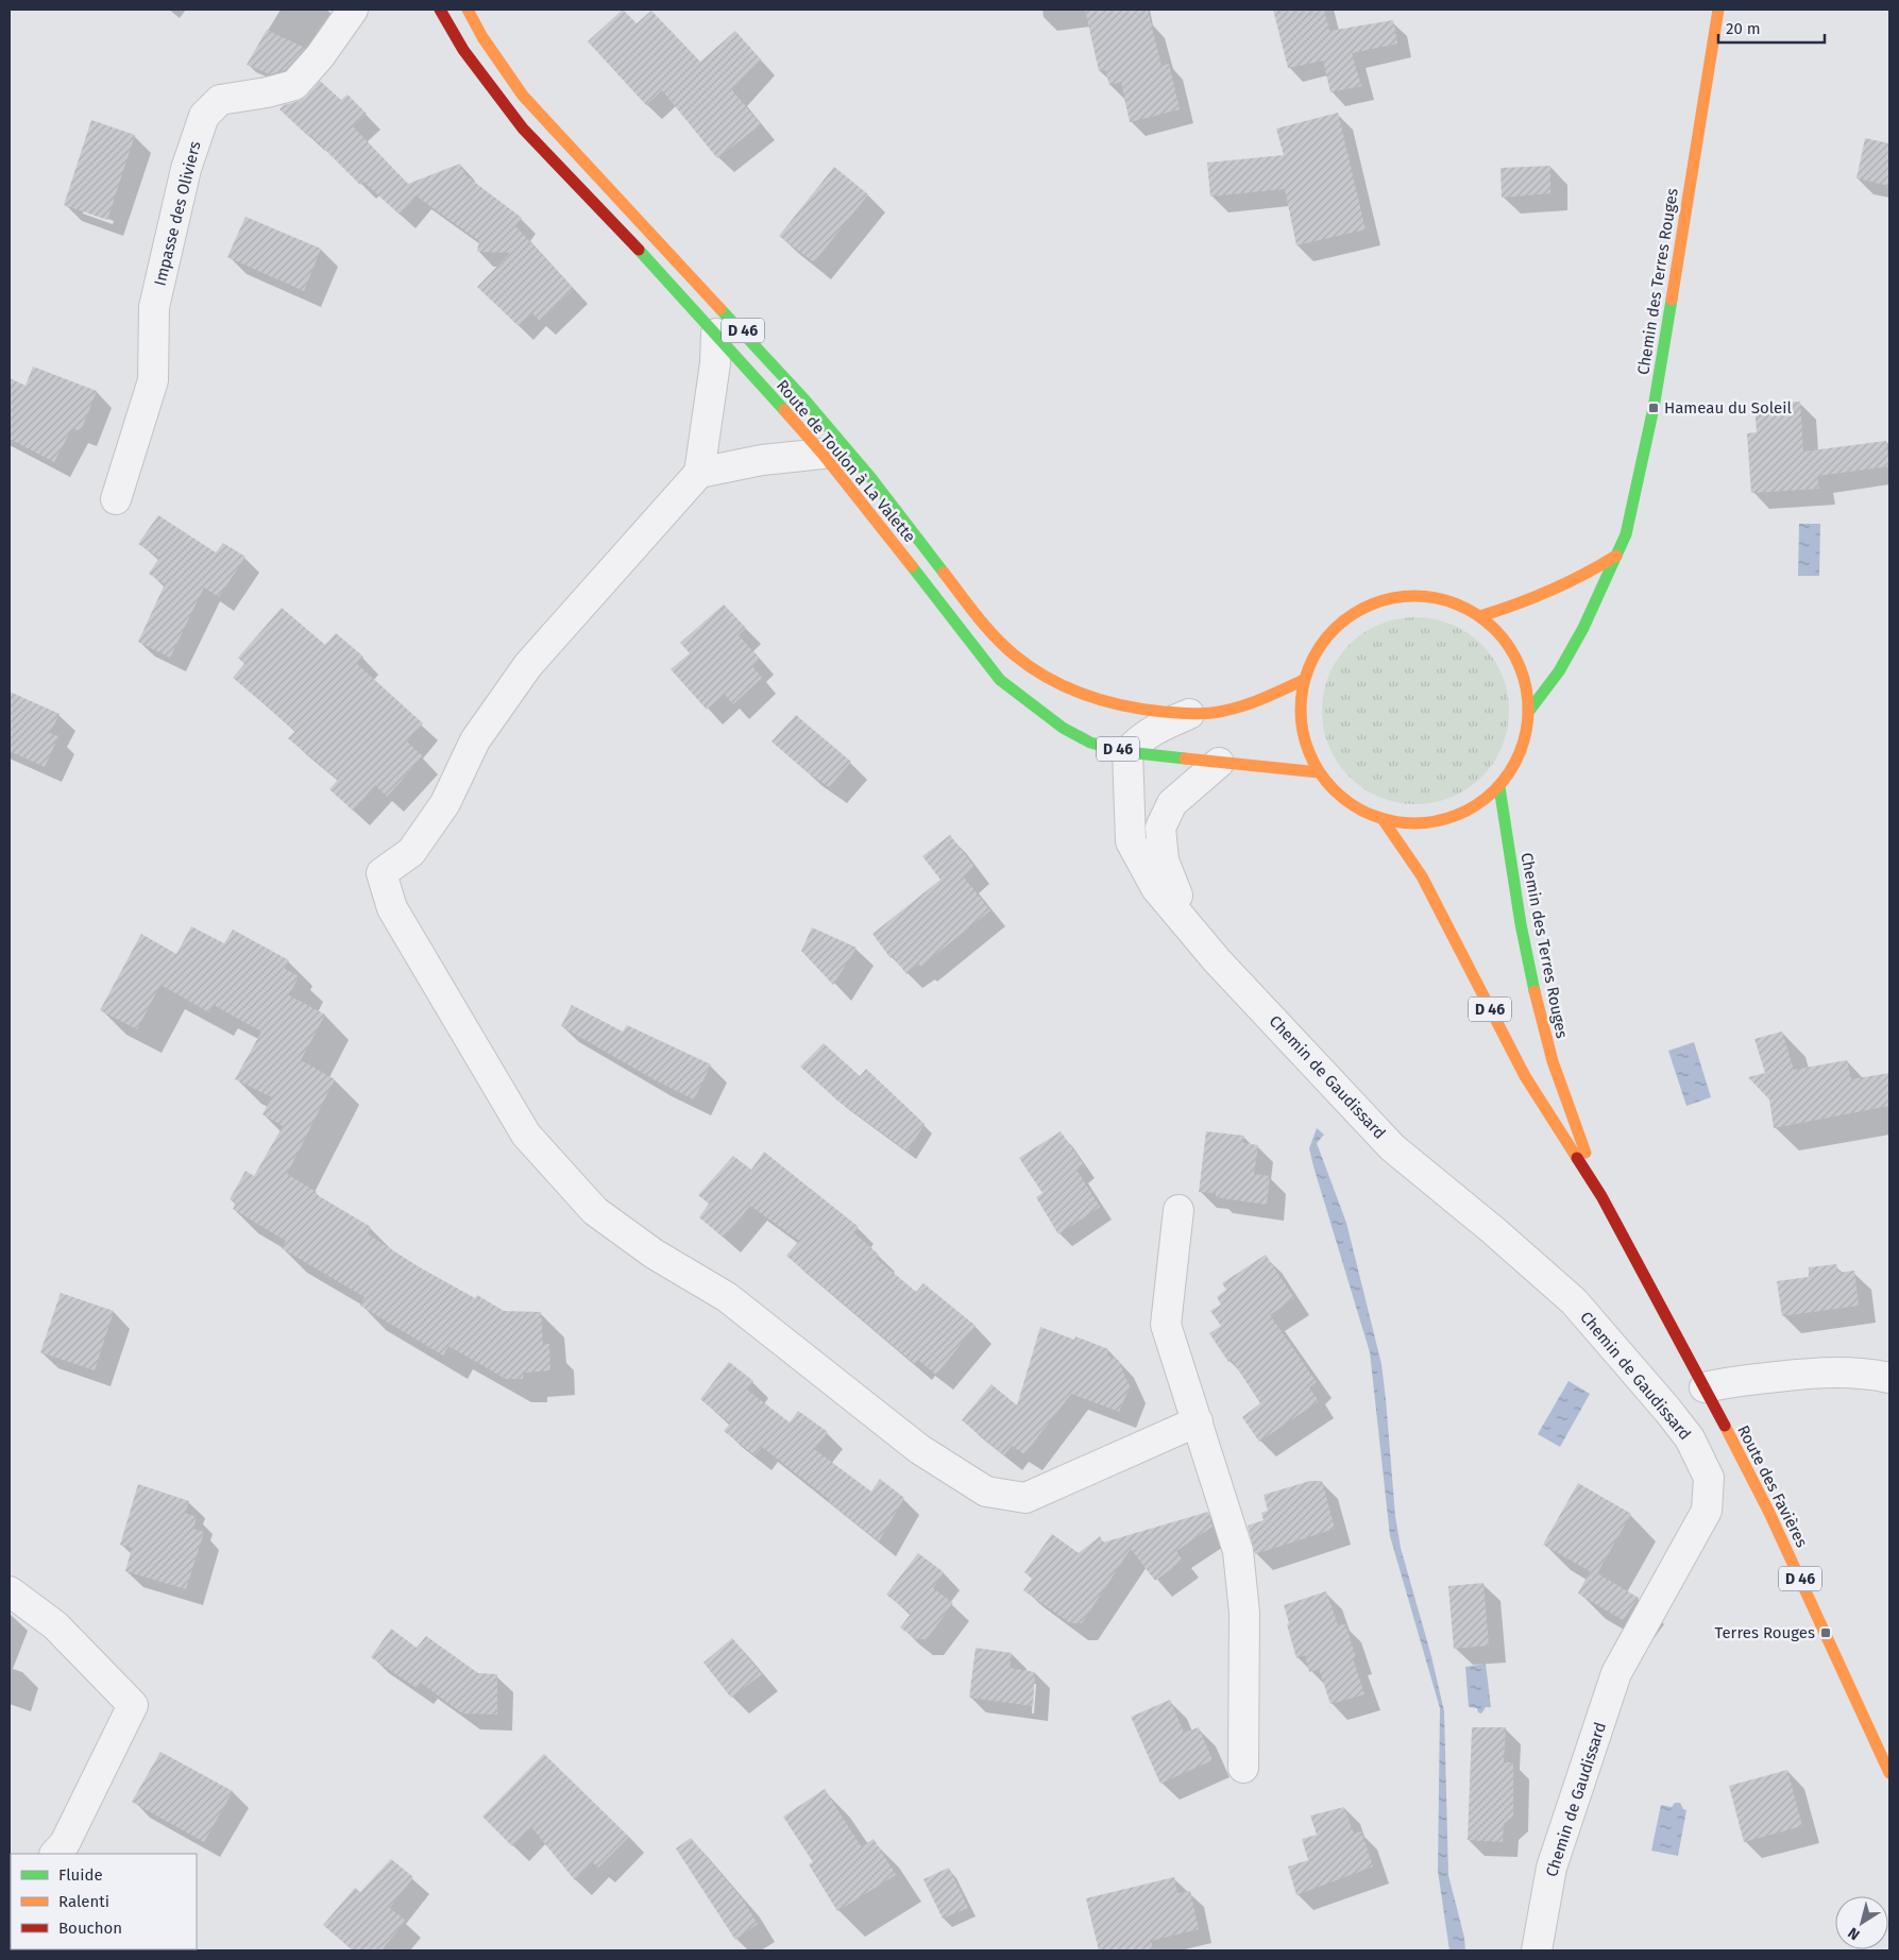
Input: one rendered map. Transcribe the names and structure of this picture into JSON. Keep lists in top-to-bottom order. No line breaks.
{"streets":{"main road":["Chemin des Terres Rouges","D 46","Route de Toulon à La Valette","Route des Favières"],"street":["Impasse des Oliviers","Chemin de Gaudissard"]},"crossings":[["Chemin des Terres Rouges","Route des Favières"],["Route de Toulon à La Valette","Chemin de Gaudissard"]],"places":{"transit":["Hameau du Soleil","Terres Rouges"]},"legend":["Fluide","Ralenti","Bouchon"],"scale_bar":"20 m","north":"bottom left"}
